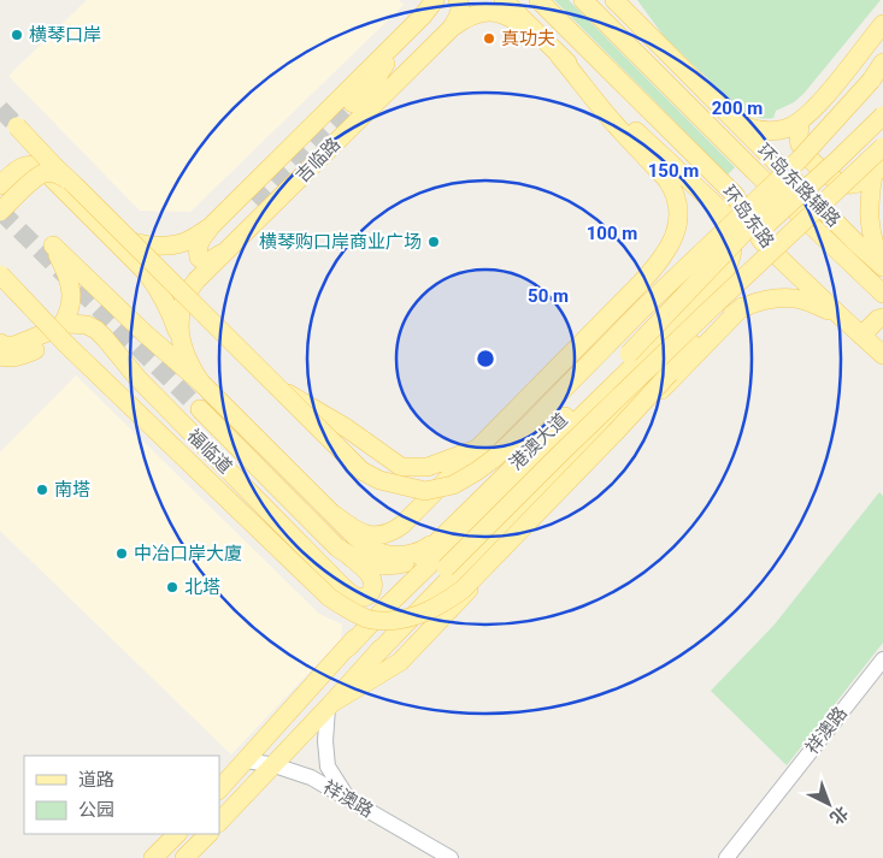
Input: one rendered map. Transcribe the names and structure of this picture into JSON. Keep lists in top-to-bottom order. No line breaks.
{"streets":{"main road":["吉临路","环岛东路辅路","环岛东路","港澳大道","福临道"],"street":["祥澳路"]},"crossings":[["环岛东路","港澳大道"],["港澳大道","福临道"],["港澳大道","祥澳路"]],"places":["横琴口岸","真功夫","横琴购口岸商业广场","南塔","中冶口岸大廈","北塔"],"legend":["道路","公园"],"north":"bottom right","rings":["200 m","150 m","100 m","50 m"]}
